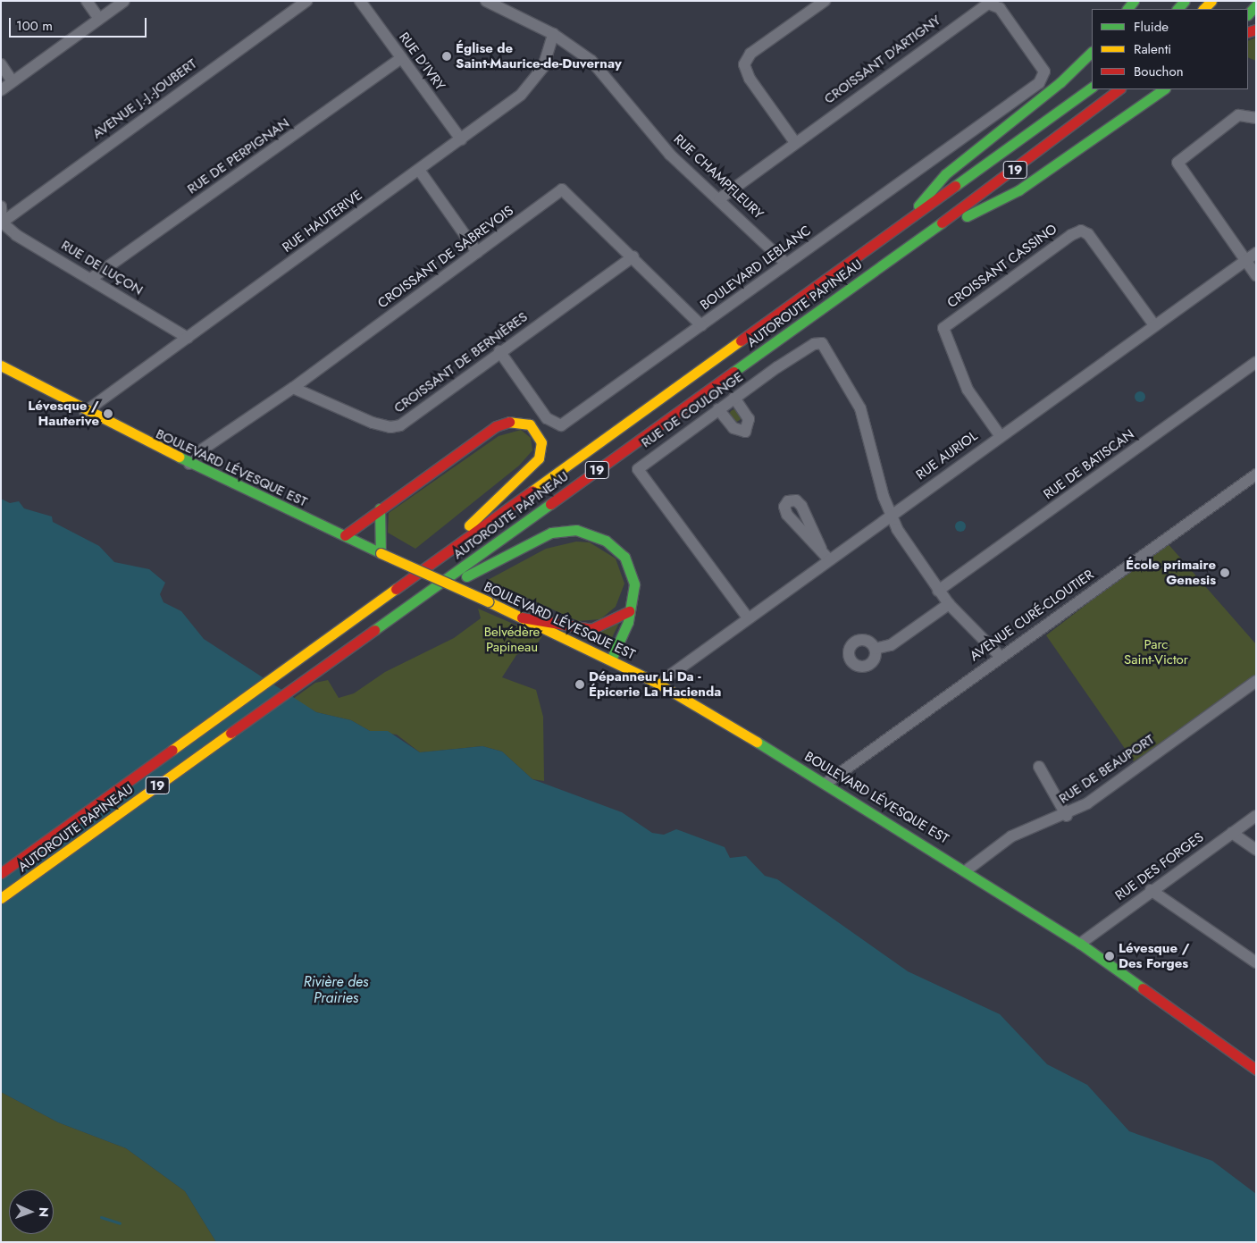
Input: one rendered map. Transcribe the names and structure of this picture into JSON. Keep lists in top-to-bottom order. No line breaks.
{"streets":{"main road":["19","AUTOROUTE PAPINEAU","BOULEVARD LÉVESQUE EST"],"street":["CROISSANT D'ARTIGNY","RUE D'IVRY","AVENUE J.-J.-JOUBERT","RUE DE PERPIGNAN","RUE CHAMPFLEURY","RUE HAUTERIVE","CROISSANT DE SABREVOIS","CROISSANT CASSINO","RUE DE LUÇON","BOULEVARD LEBLANC","CROISSANT DE BERNIÈRES","RUE DE COULONGE","RUE AURIOL","RUE DE BATISCAN","AVENUE CURÉ-CLOUTIER","RUE DE BEAUPORT","RUE DES FORGES"]},"crossings":[["CROISSANT D'ARTIGNY","RUE CHAMPFLEURY"],["CROISSANT D'ARTIGNY","BOULEVARD LEBLANC"],["RUE D'IVRY","RUE DE PERPIGNAN"],["RUE D'IVRY","RUE HAUTERIVE"],["AVENUE J.-J.-JOUBERT","RUE DE LUÇON"],["RUE DE PERPIGNAN","RUE DE LUÇON"],["RUE CHAMPFLEURY","RUE HAUTERIVE"],["RUE CHAMPFLEURY","BOULEVARD LEBLANC"],["RUE HAUTERIVE","RUE DE LUÇON"],["RUE HAUTERIVE","BOULEVARD LÉVESQUE EST"],["CROISSANT DE SABREVOIS","BOULEVARD LEBLANC"],["CROISSANT DE SABREVOIS","CROISSANT DE BERNIÈRES"],["CROISSANT DE SABREVOIS","BOULEVARD LÉVESQUE EST"],["CROISSANT CASSINO","RUE AURIOL"],["BOULEVARD LEBLANC","CROISSANT DE BERNIÈRES"],["RUE DE COULONGE","RUE AURIOL"],["RUE AURIOL","BOULEVARD LÉVESQUE EST"],["BOULEVARD LÉVESQUE EST","AVENUE CURÉ-CLOUTIER"],["BOULEVARD LÉVESQUE EST","RUE DE BEAUPORT"],["BOULEVARD LÉVESQUE EST","RUE DES FORGES"]],"water":["Rivière des Prairies"],"parks":["Belvédère Papineau","Parc Saint-Victor"],"places":["Église de Saint-Maurice-de-Duvernay","Lévesque / Hauterive","École primaire Genesis","Dépanneur Li Da - Épicerie La Hacienda","Lévesque / Des Forges"],"legend":["Fluide","Ralenti","Bouchon"],"scale_bar":"100 m","north":"right"}
